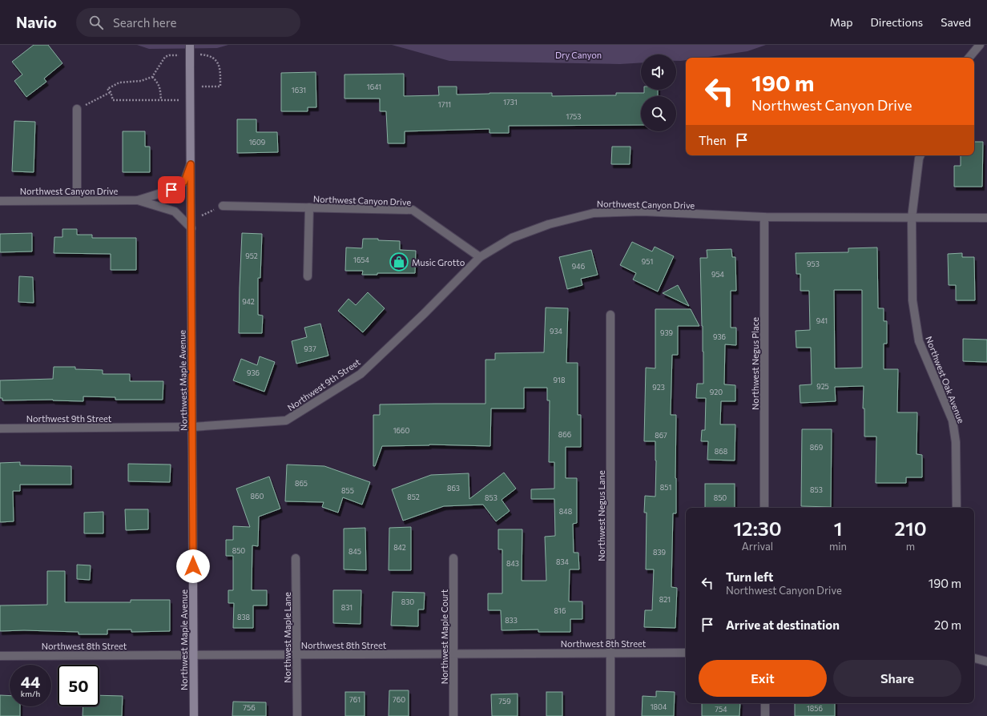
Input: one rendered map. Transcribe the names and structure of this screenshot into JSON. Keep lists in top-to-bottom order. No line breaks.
{"streets":{"main road":["Northwest Maple Avenue"],"street":["Northwest Canyon Drive","Northwest Negus Place","Northwest Oak Avenue","Northwest 9th Street","Northwest Negus Lane","Northwest Maple Court","Northwest Maple Lane","Northwest 8th Street"]},"crossings":[["Northwest Canyon Drive","Northwest Negus Place"],["Northwest Canyon Drive","Northwest Oak Avenue"],["Northwest Canyon Drive","Northwest Maple Avenue"],["Northwest Canyon Drive","Northwest 9th Street"],["Northwest Maple Avenue","Northwest 9th Street"],["Northwest Maple Avenue","Northwest 8th Street"],["Northwest Negus Lane","Northwest 8th Street"],["Northwest Maple Court","Northwest 8th Street"],["Northwest Maple Lane","Northwest 8th Street"]],"parks":["Dry Canyon"],"places":{"shop":["Music Grotto"]},"house_numbers":["1641","1631","1731","1711","1753","1609","952","1654","951","953","946","954","942","941","934","939","936","937","936","918","925","923","920","1660","866","867","869","868","865","851","863","853","855","860","852","853","850","848","842","850","845","839","834","843","821","830","831","816","838","833","761","760","759","1804","756","1856","754"],"page":{"header":"Navio","search":"Search here","nav":["Map","Directions","Saved"],"turn":["190 m","Northwest Canyon Drive"],"then":"Then","eta":["12:30","Arrival","1","min","210","m"],"list":[{"name":"Turn left","note":"Northwest Canyon Drive","value":"190 m"},{"name":"Arrive at destination","value":"20 m"}],"buttons":["Exit","Share"],"speed":"44 km/h","limit":"50"}}
